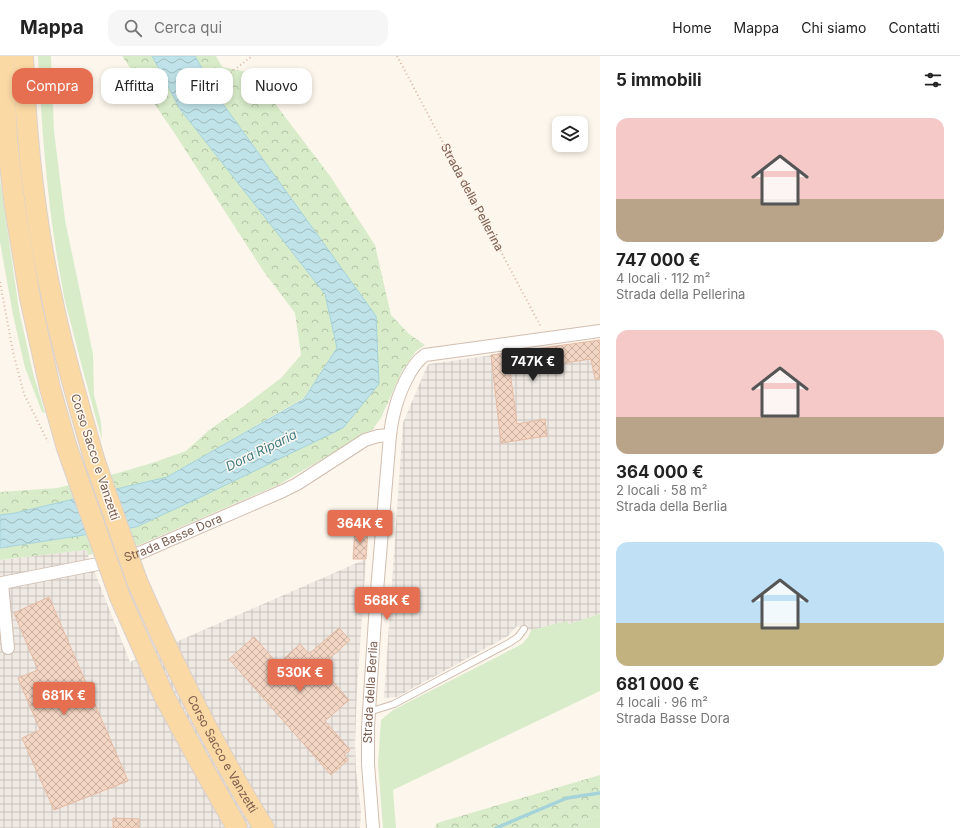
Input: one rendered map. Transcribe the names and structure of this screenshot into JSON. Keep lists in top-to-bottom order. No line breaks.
{"streets":{"main road":["Corso Sacco e Vanzetti"],"street":["Strada Basse Dora","Strada della Berlia"],"path":["Strada della Pellerina"]},"crossings":[["Strada della Pellerina","Strada della Berlia"],["Strada Basse Dora","Strada della Berlia"]],"water":["Dora Riparia"],"page":{"header":"Mappa","search":"Cerca qui","nav":["Home","Mappa","Chi siamo","Contatti"],"heading":"5 immobili","chip":["Compra","Affitta","Filtri","Nuovo"],"list":[{"name":"747 000 €","note":"4 locali · 112 m² · Strada della Pellerina"},{"name":"364 000 €","note":"2 locali · 58 m² · Strada della Berlia"},{"name":"681 000 €","note":"4 locali · 96 m² · Strada Basse Dora"}],"price":["747K €","364K €","568K €","530K €","681K €"]}}
